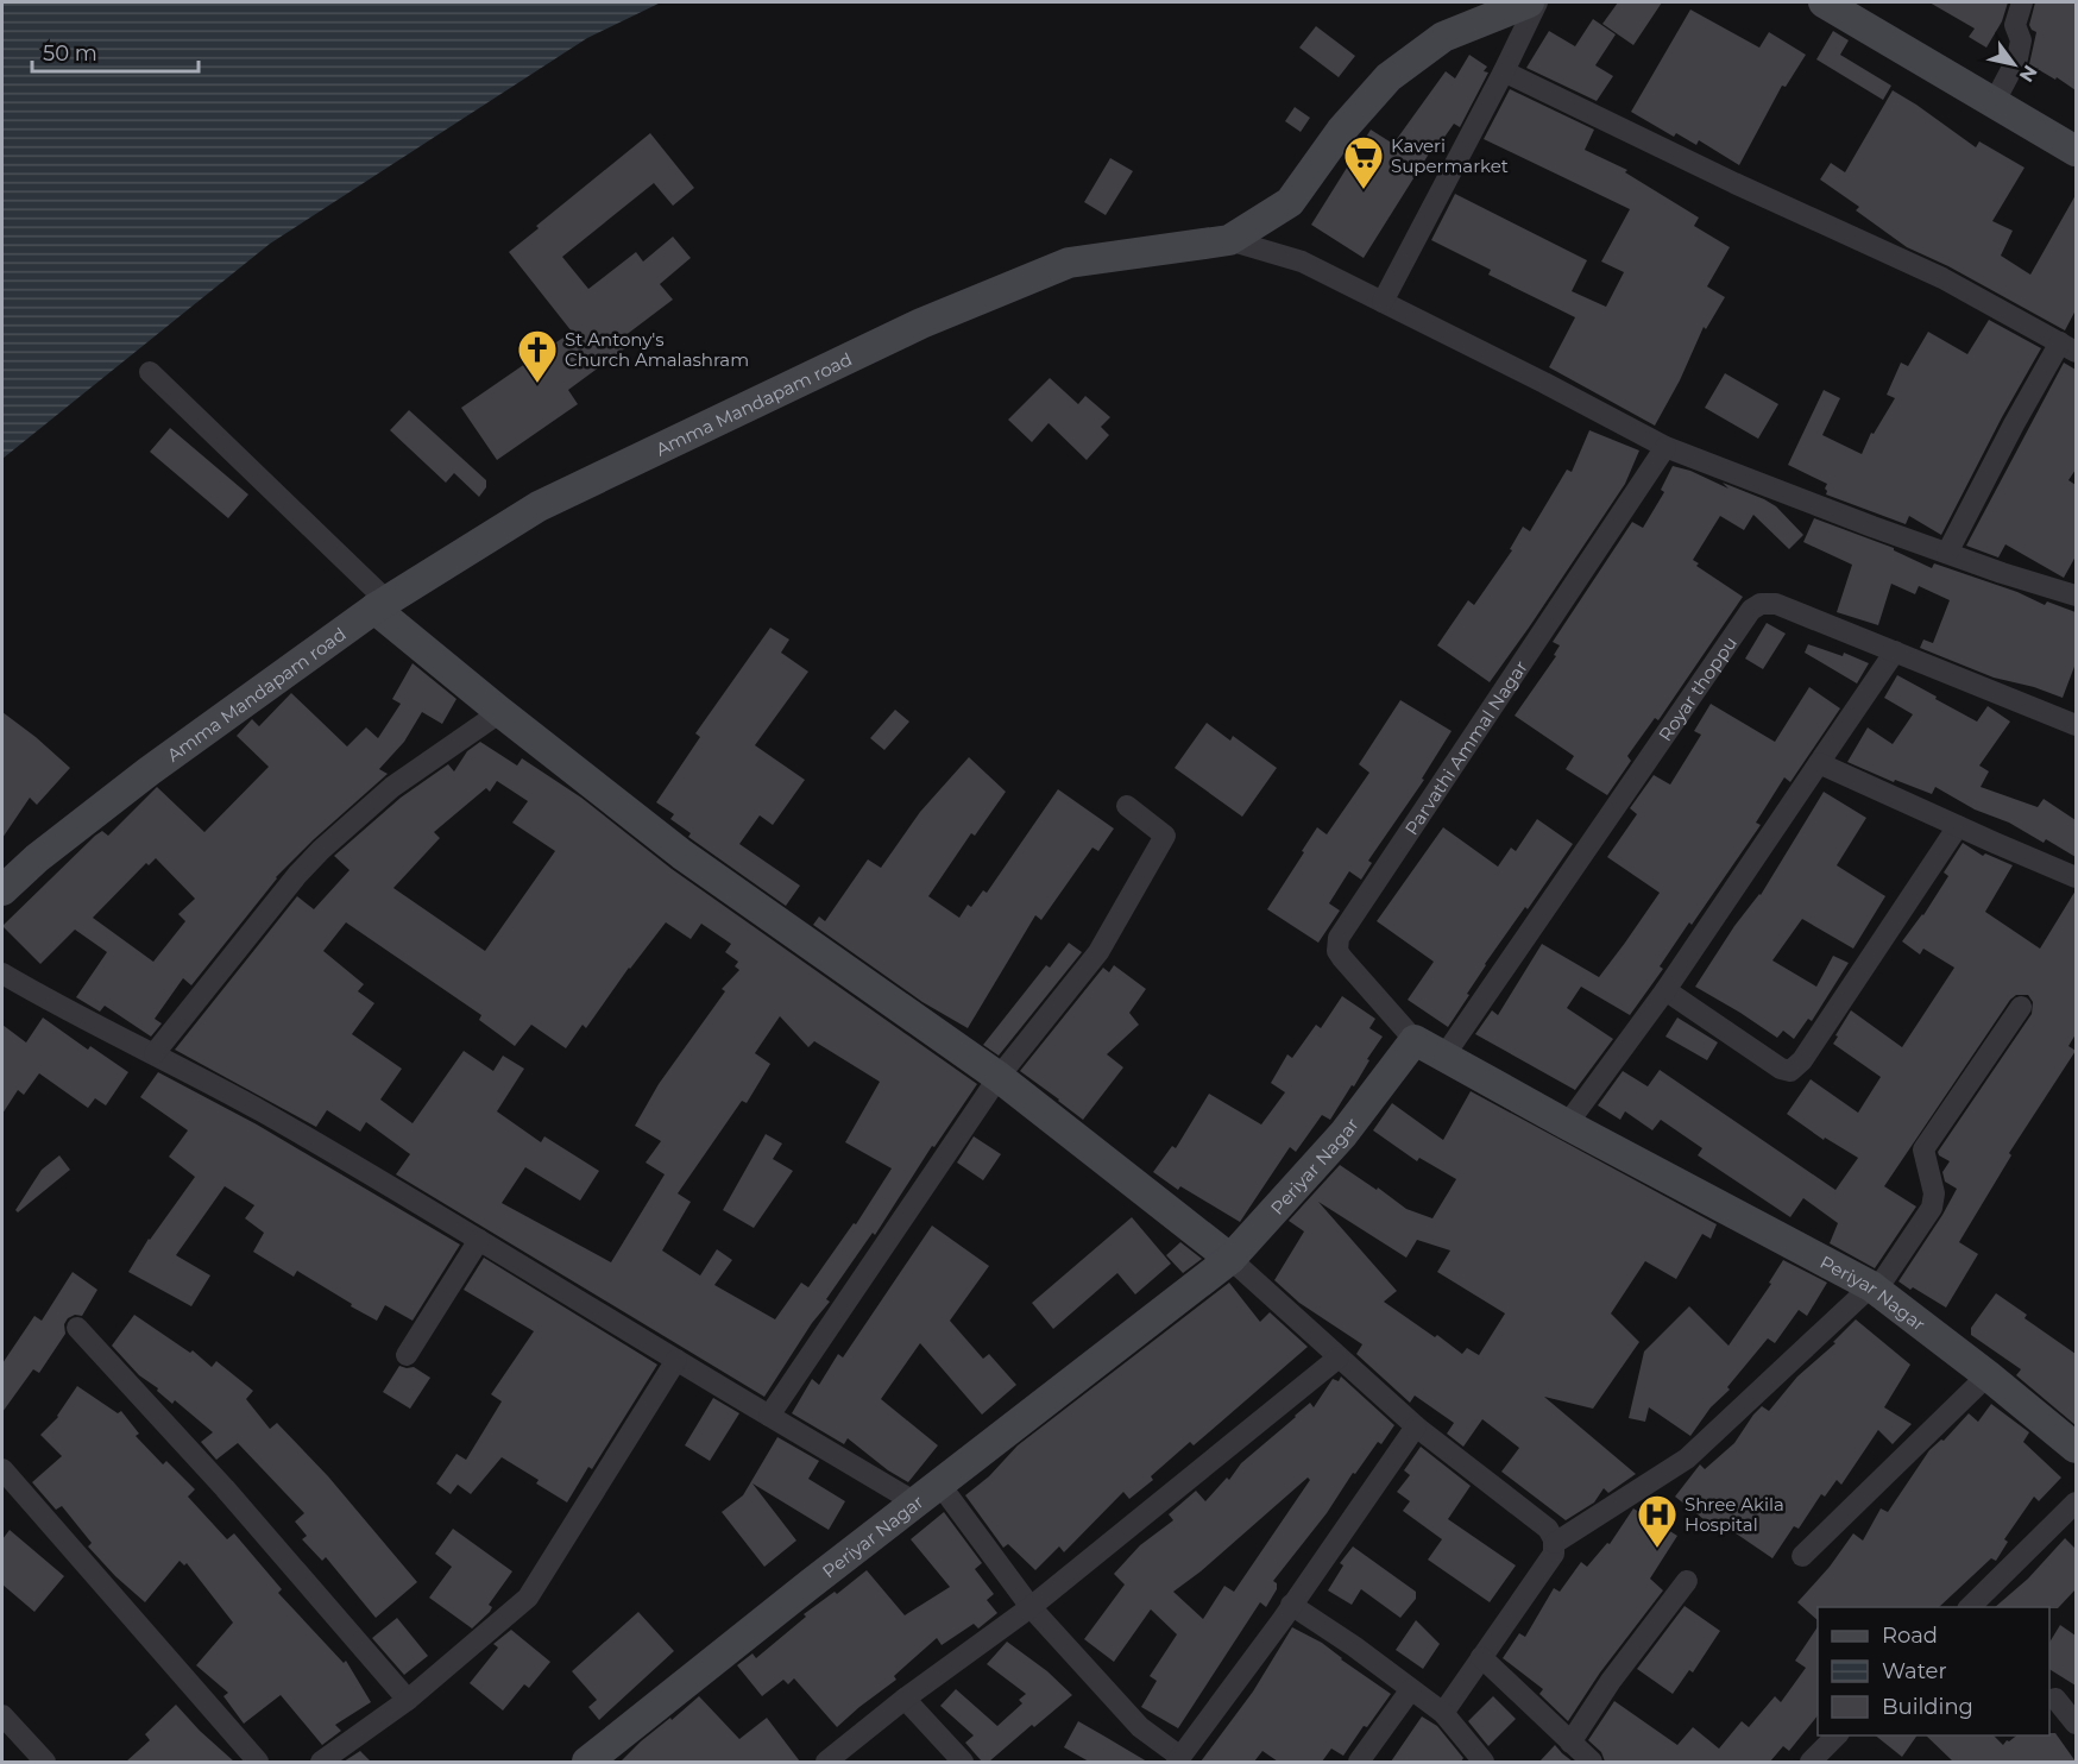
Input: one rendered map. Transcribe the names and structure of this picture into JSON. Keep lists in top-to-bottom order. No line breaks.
{"streets":{"street":["Amma Mandapam road","Royar thoppu","Parvathi Ammal Nagar","Periyar Nagar"]},"crossings":[["Royar thoppu","Periyar Nagar"],["Parvathi Ammal Nagar","Periyar Nagar"]],"places":{"supermarket":["Kaveri Supermarket"],"church":["St Antony's Church Amalashram"],"hospital":["Shree Akila Hospital"]},"legend":["Road","Water","Building"],"scale_bar":"50 m","north":"bottom right"}
